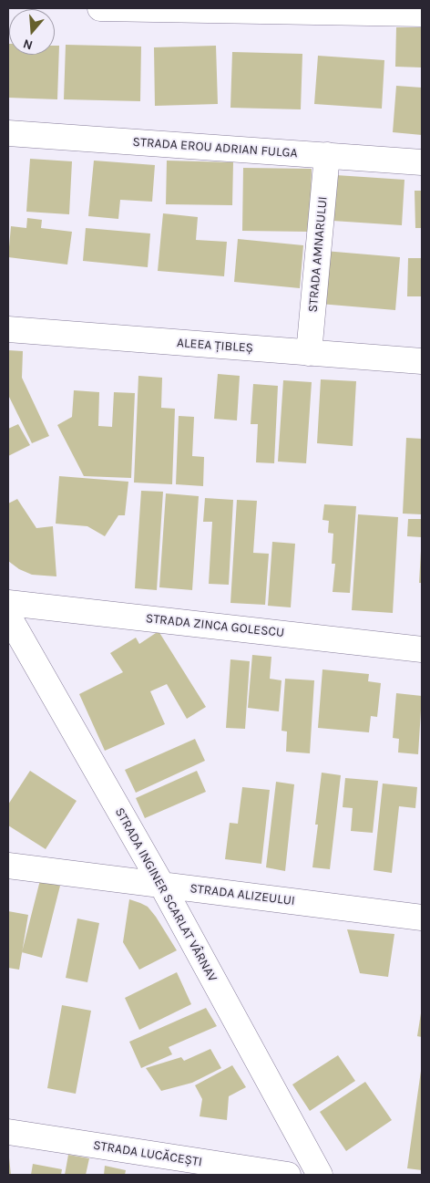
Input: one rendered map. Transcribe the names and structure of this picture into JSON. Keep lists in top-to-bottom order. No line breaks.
{"streets":{"street":["STRADA EROU ADRIAN FULGA","STRADA AMNARULUI","ALEEA ȚIBLEȘ","STRADA ZINCA GOLESCU","STRADA INGINER SCARLAT VÂRNAV","STRADA ALIZEULUI","STRADA LUCĂCEȘTI"]},"crossings":[["STRADA EROU ADRIAN FULGA","STRADA AMNARULUI"],["STRADA AMNARULUI","ALEEA ȚIBLEȘ"],["STRADA INGINER SCARLAT VÂRNAV","STRADA ALIZEULUI"]],"north":"bottom"}
